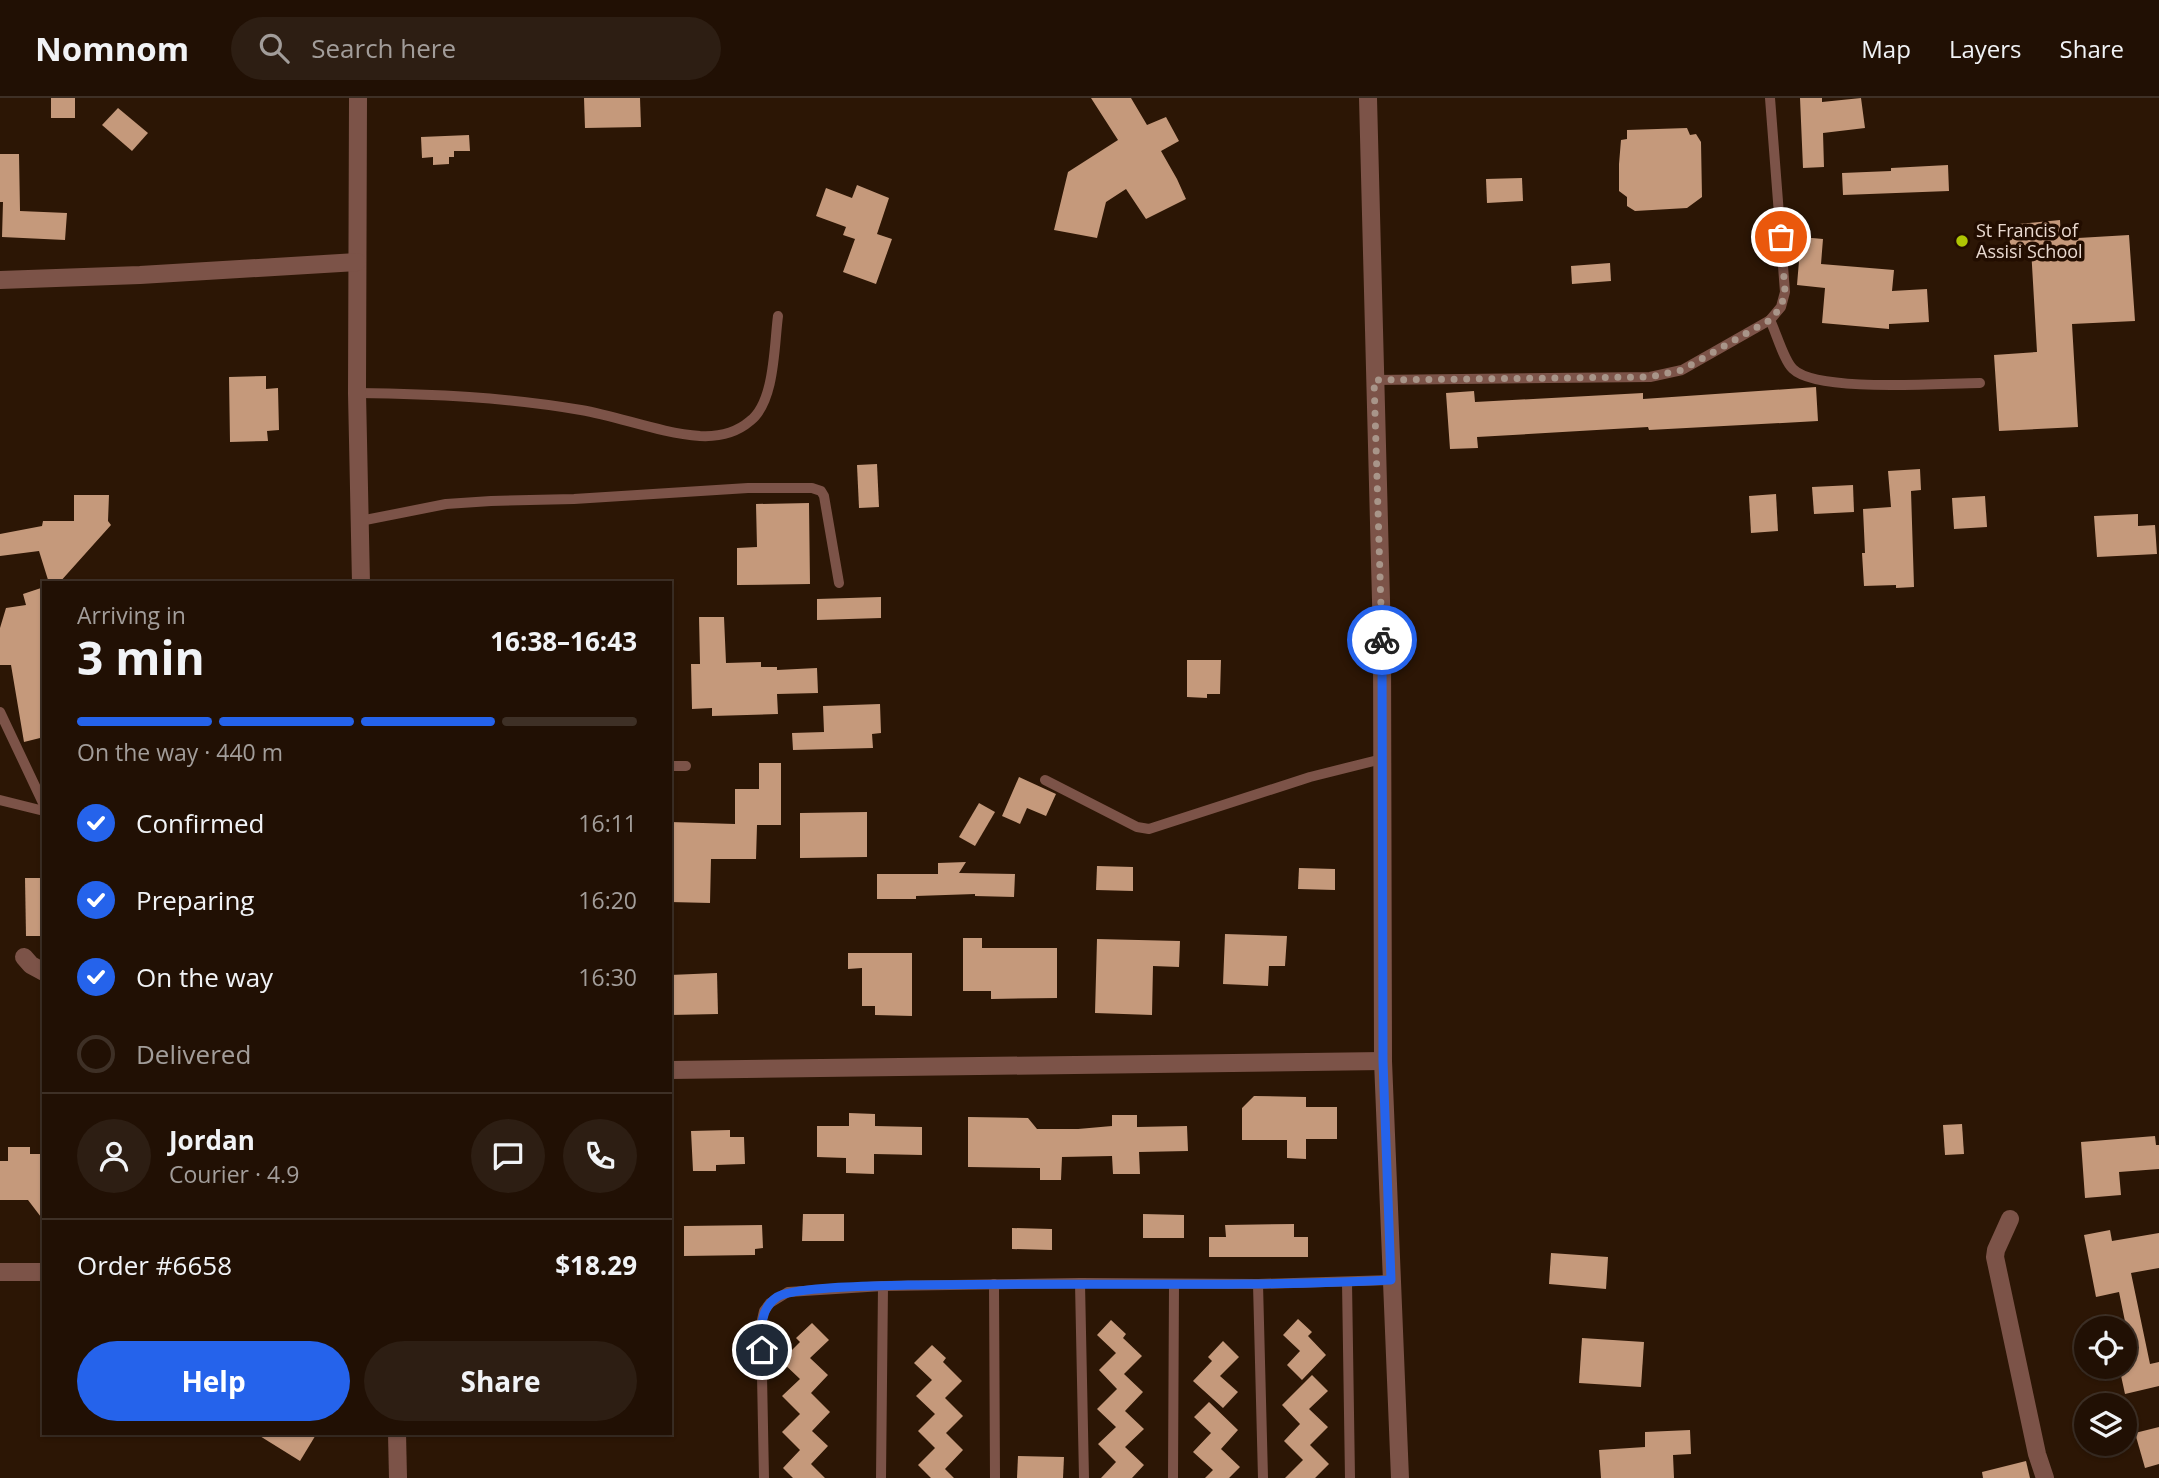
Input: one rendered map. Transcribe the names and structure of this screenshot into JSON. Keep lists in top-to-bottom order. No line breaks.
{"places":["St Francis of Assisi School"],"page":{"header":"Nomnom","search":"Search here","nav":["Map","Layers","Share"],"heading":["3 min","Arriving in","16:38–16:43"],"panel":["Jordan","Courier · 4.9","Order #6658","$18.29"],"bar":"On the way · 440 m","list":[["Confirmed","16:11"],["Preparing","16:20"],["On the way","16:30"],"Delivered"],"buttons":["Help","Share"]}}
